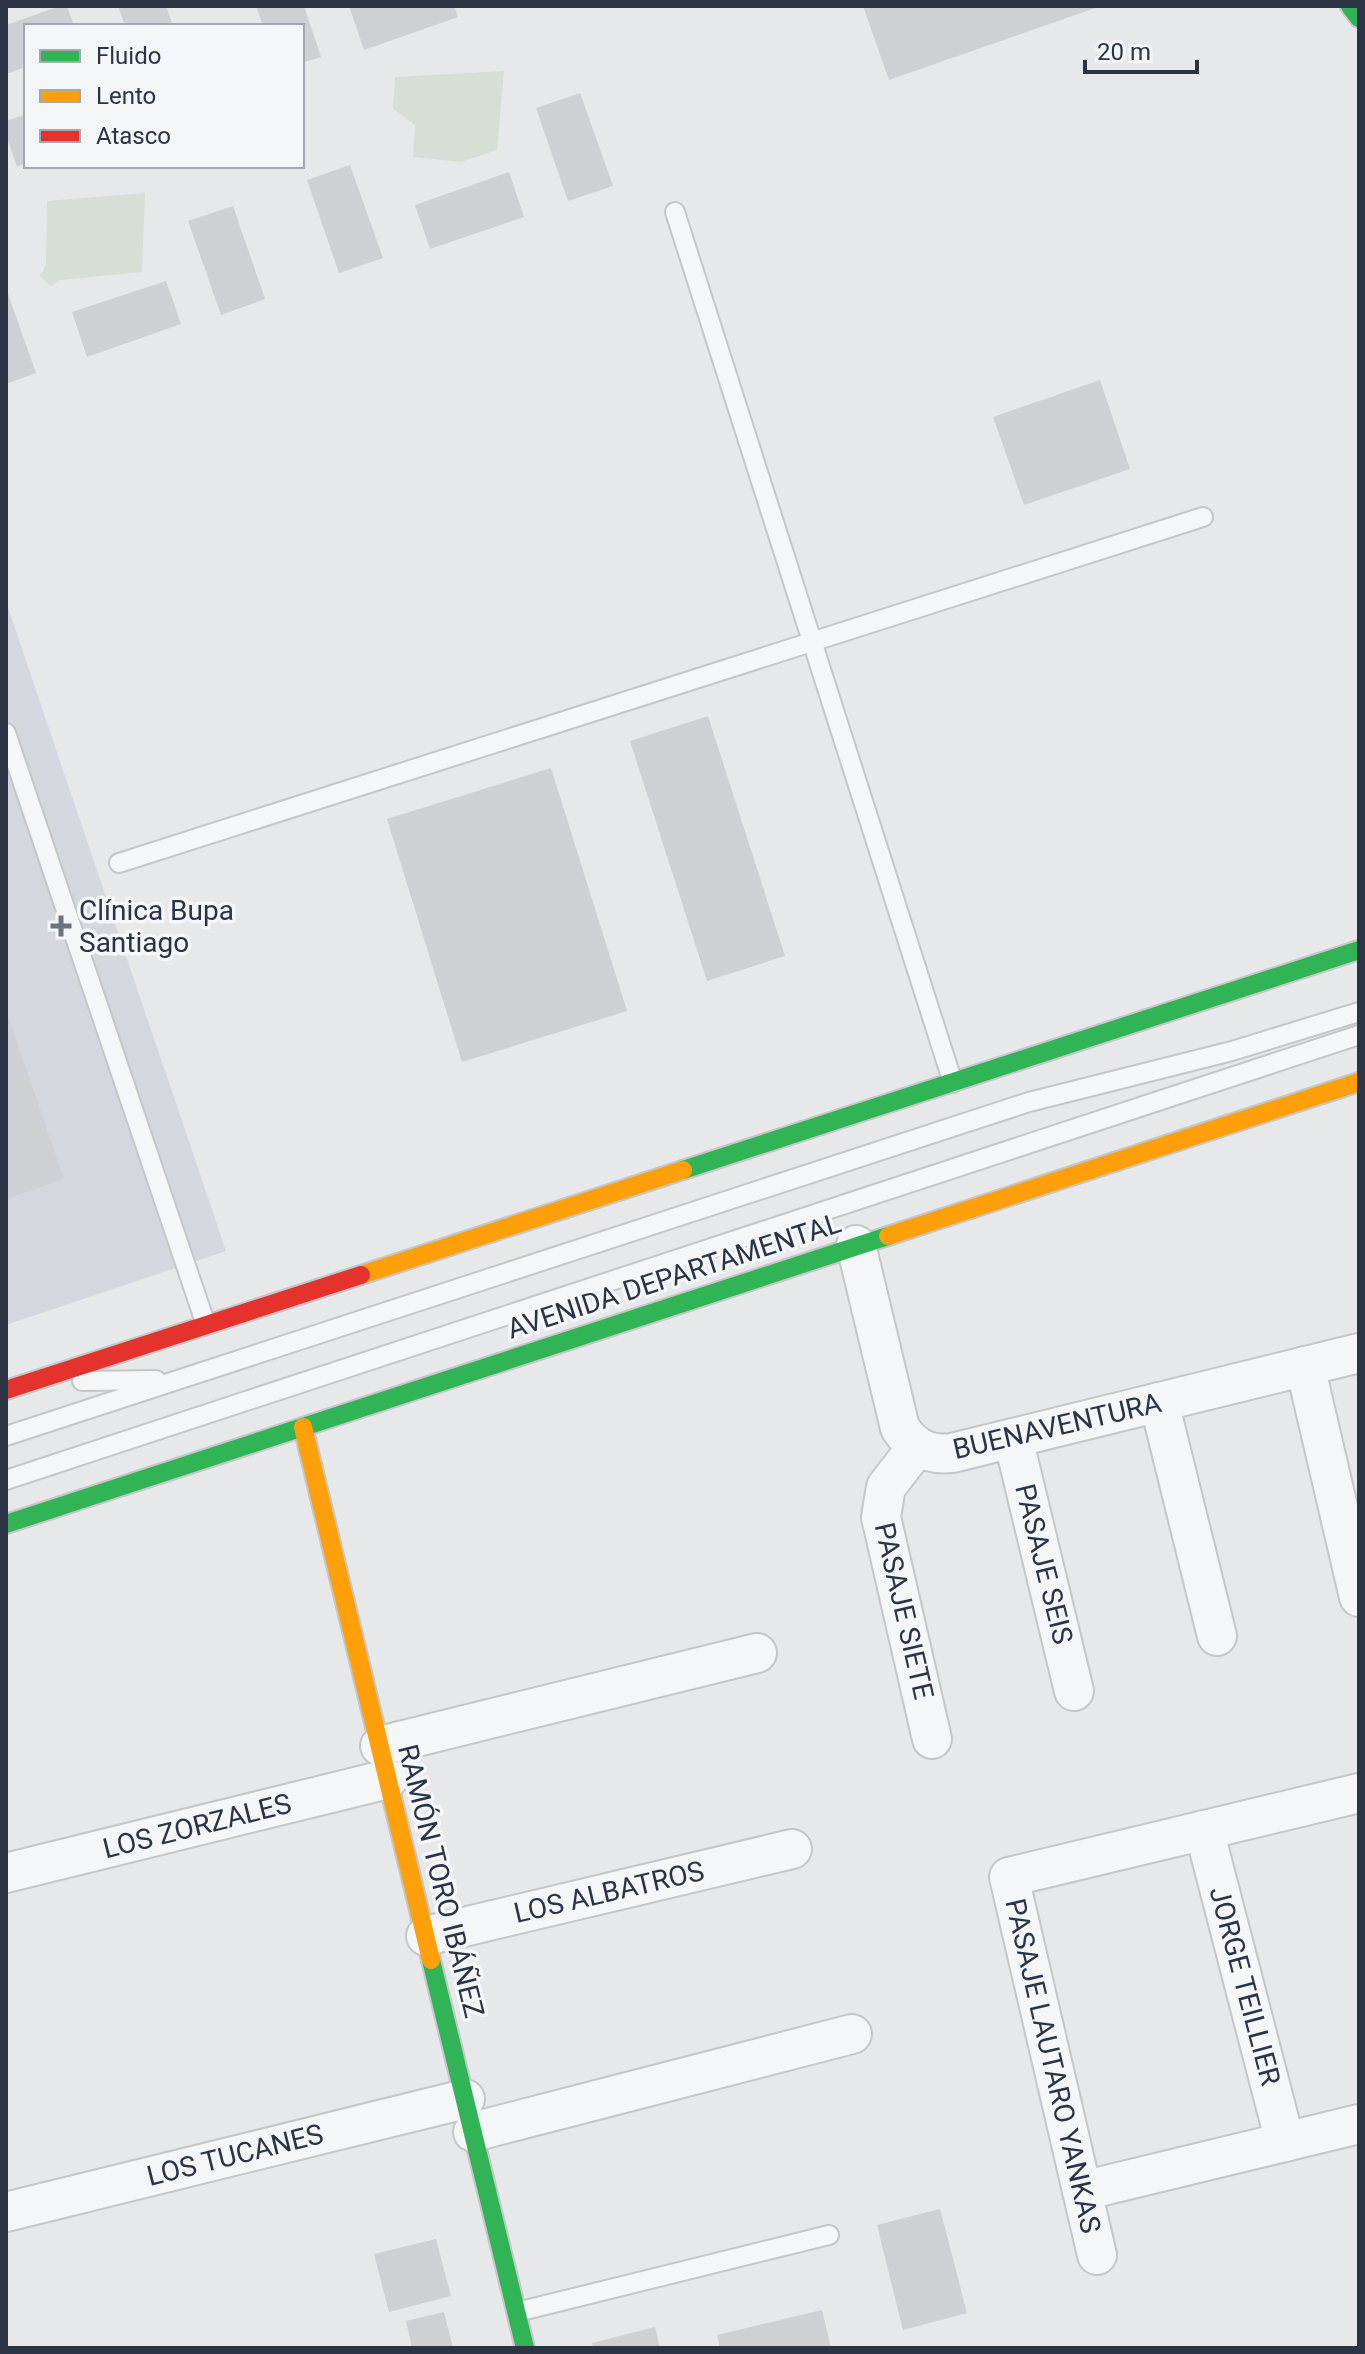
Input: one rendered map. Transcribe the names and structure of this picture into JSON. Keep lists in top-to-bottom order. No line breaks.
{"streets":{"main road":["AVENIDA DEPARTAMENTAL","RAMÓN TORO IBÁÑEZ"],"street":["BUENAVENTURA","PASAJE SEIS","PASAJE SIETE","LOS ZORZALES","LOS ALBATROS","JORGE TEILLIER","PASAJE LAUTARO YANKAS","LOS TUCANES"]},"crossings":[["AVENIDA DEPARTAMENTAL","BUENAVENTURA"],["AVENIDA DEPARTAMENTAL","RAMÓN TORO IBÁÑEZ"],["BUENAVENTURA","PASAJE SEIS"],["BUENAVENTURA","PASAJE SIETE"],["LOS ZORZALES","RAMÓN TORO IBÁÑEZ"],["RAMÓN TORO IBÁÑEZ","LOS ALBATROS"],["RAMÓN TORO IBÁÑEZ","LOS TUCANES"],["JORGE TEILLIER","PASAJE LAUTARO YANKAS"]],"places":{"health":["Clínica Bupa Santiago"]},"legend":["Fluido","Lento","Atasco"],"scale_bar":"20 m"}
